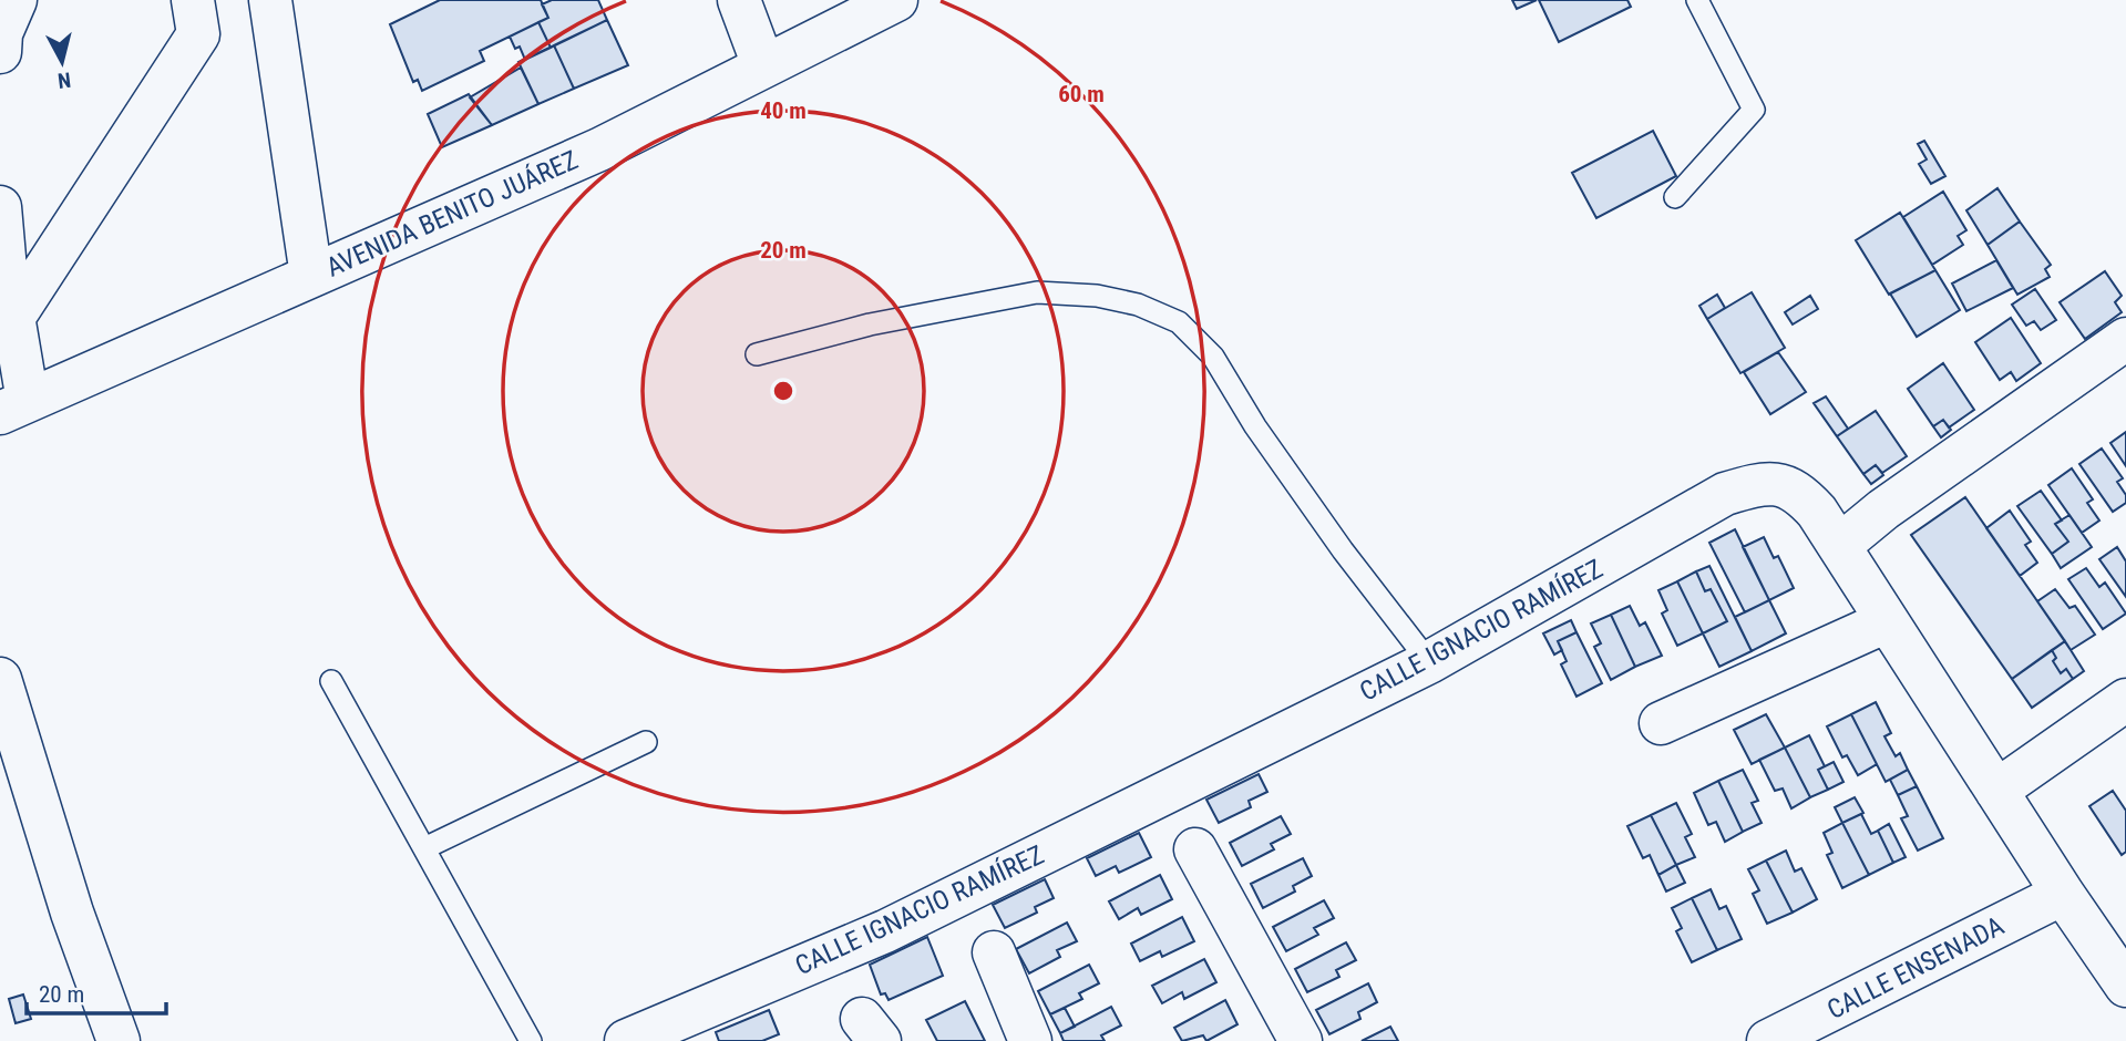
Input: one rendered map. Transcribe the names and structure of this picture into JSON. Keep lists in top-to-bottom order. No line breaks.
{"streets":{"street":["AVENIDA BENITO JUÁREZ","CALLE IGNACIO RAMÍREZ","CALLE ENSENADA"]},"crossings":[["CALLE IGNACIO RAMÍREZ","CALLE ENSENADA"]],"scale_bar":"20 m","north":"bottom","rings":["60 m","40 m","20 m"]}
